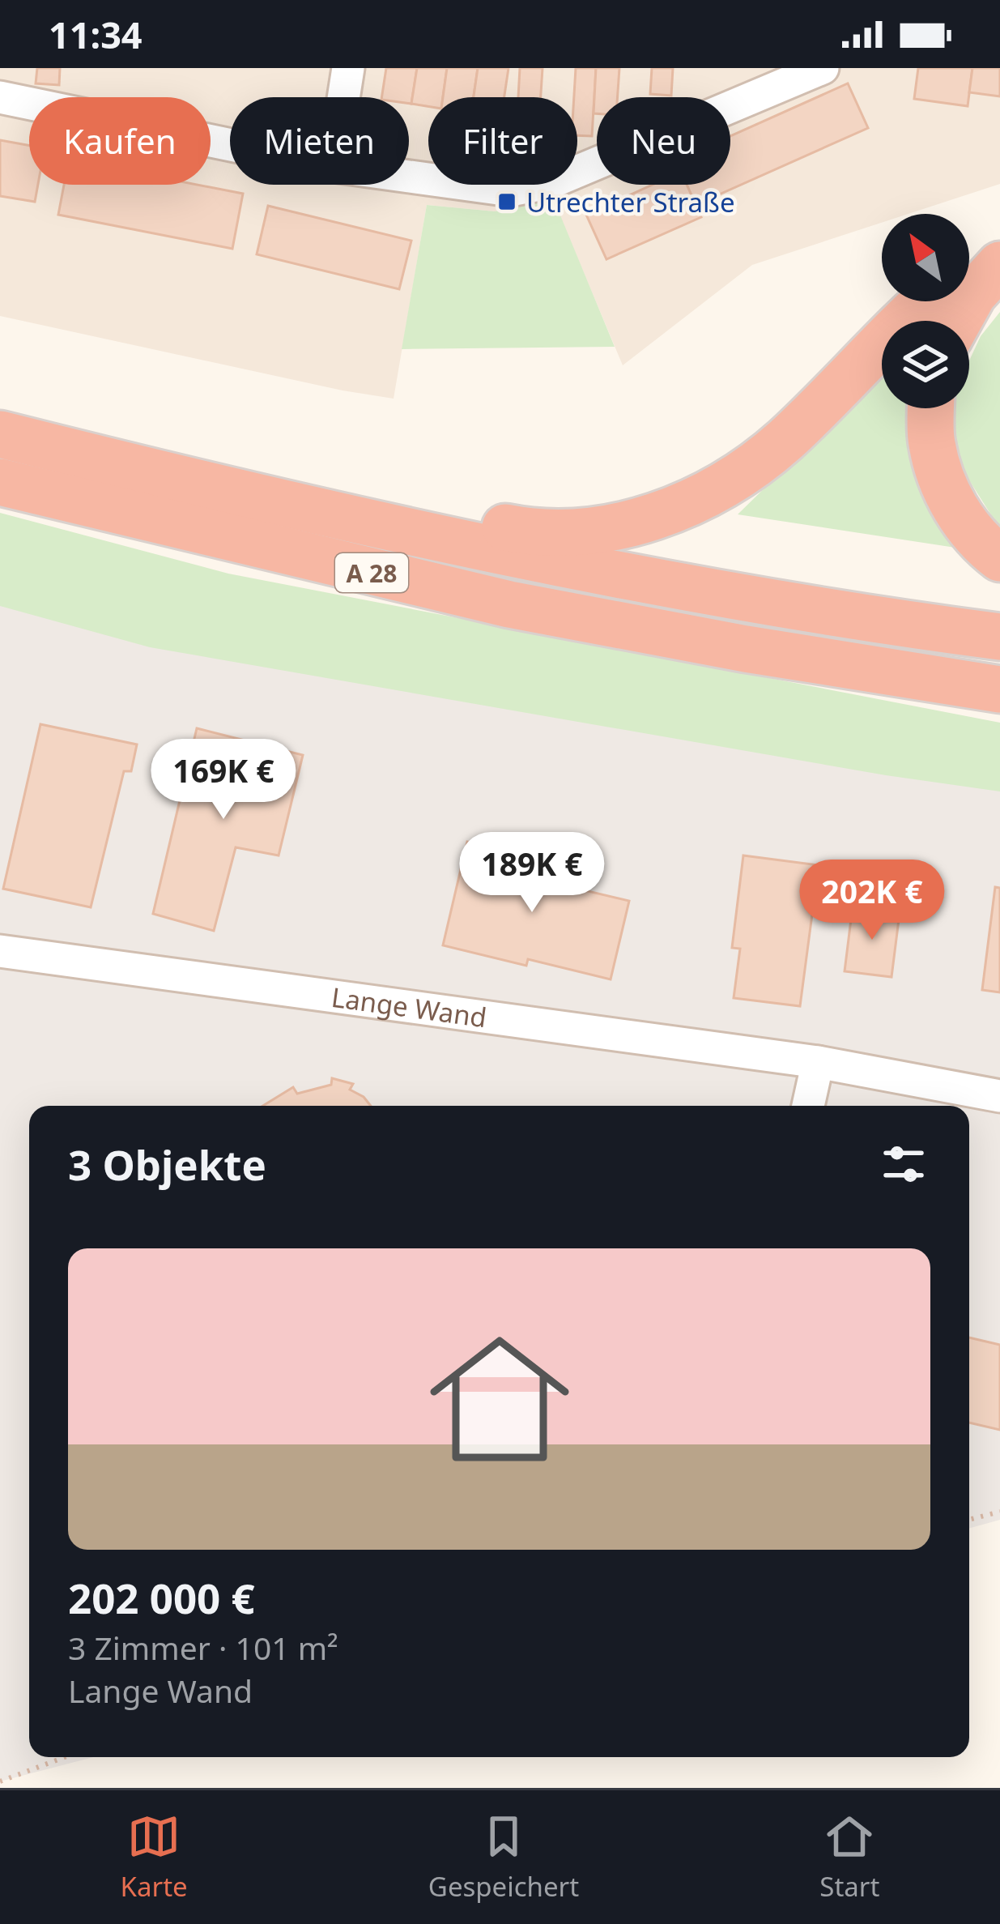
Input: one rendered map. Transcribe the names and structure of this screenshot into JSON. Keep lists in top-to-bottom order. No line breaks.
{"streets":{"highway":["A 28"],"street":["Lange Wand"]},"places":{"transit":["Utrechter Straße"]},"north":"top left","page":{"status":"11:34","chip":["Kaufen","Mieten","Filter","Neu"],"price":["169K €","189K €","202K €"],"heading":"3 Objekte","list":[{"name":"202 000 €","note":"3 Zimmer · 101 m² · Lange Wand"}],"tabs":["Karte","Gespeichert","Start"]}}
